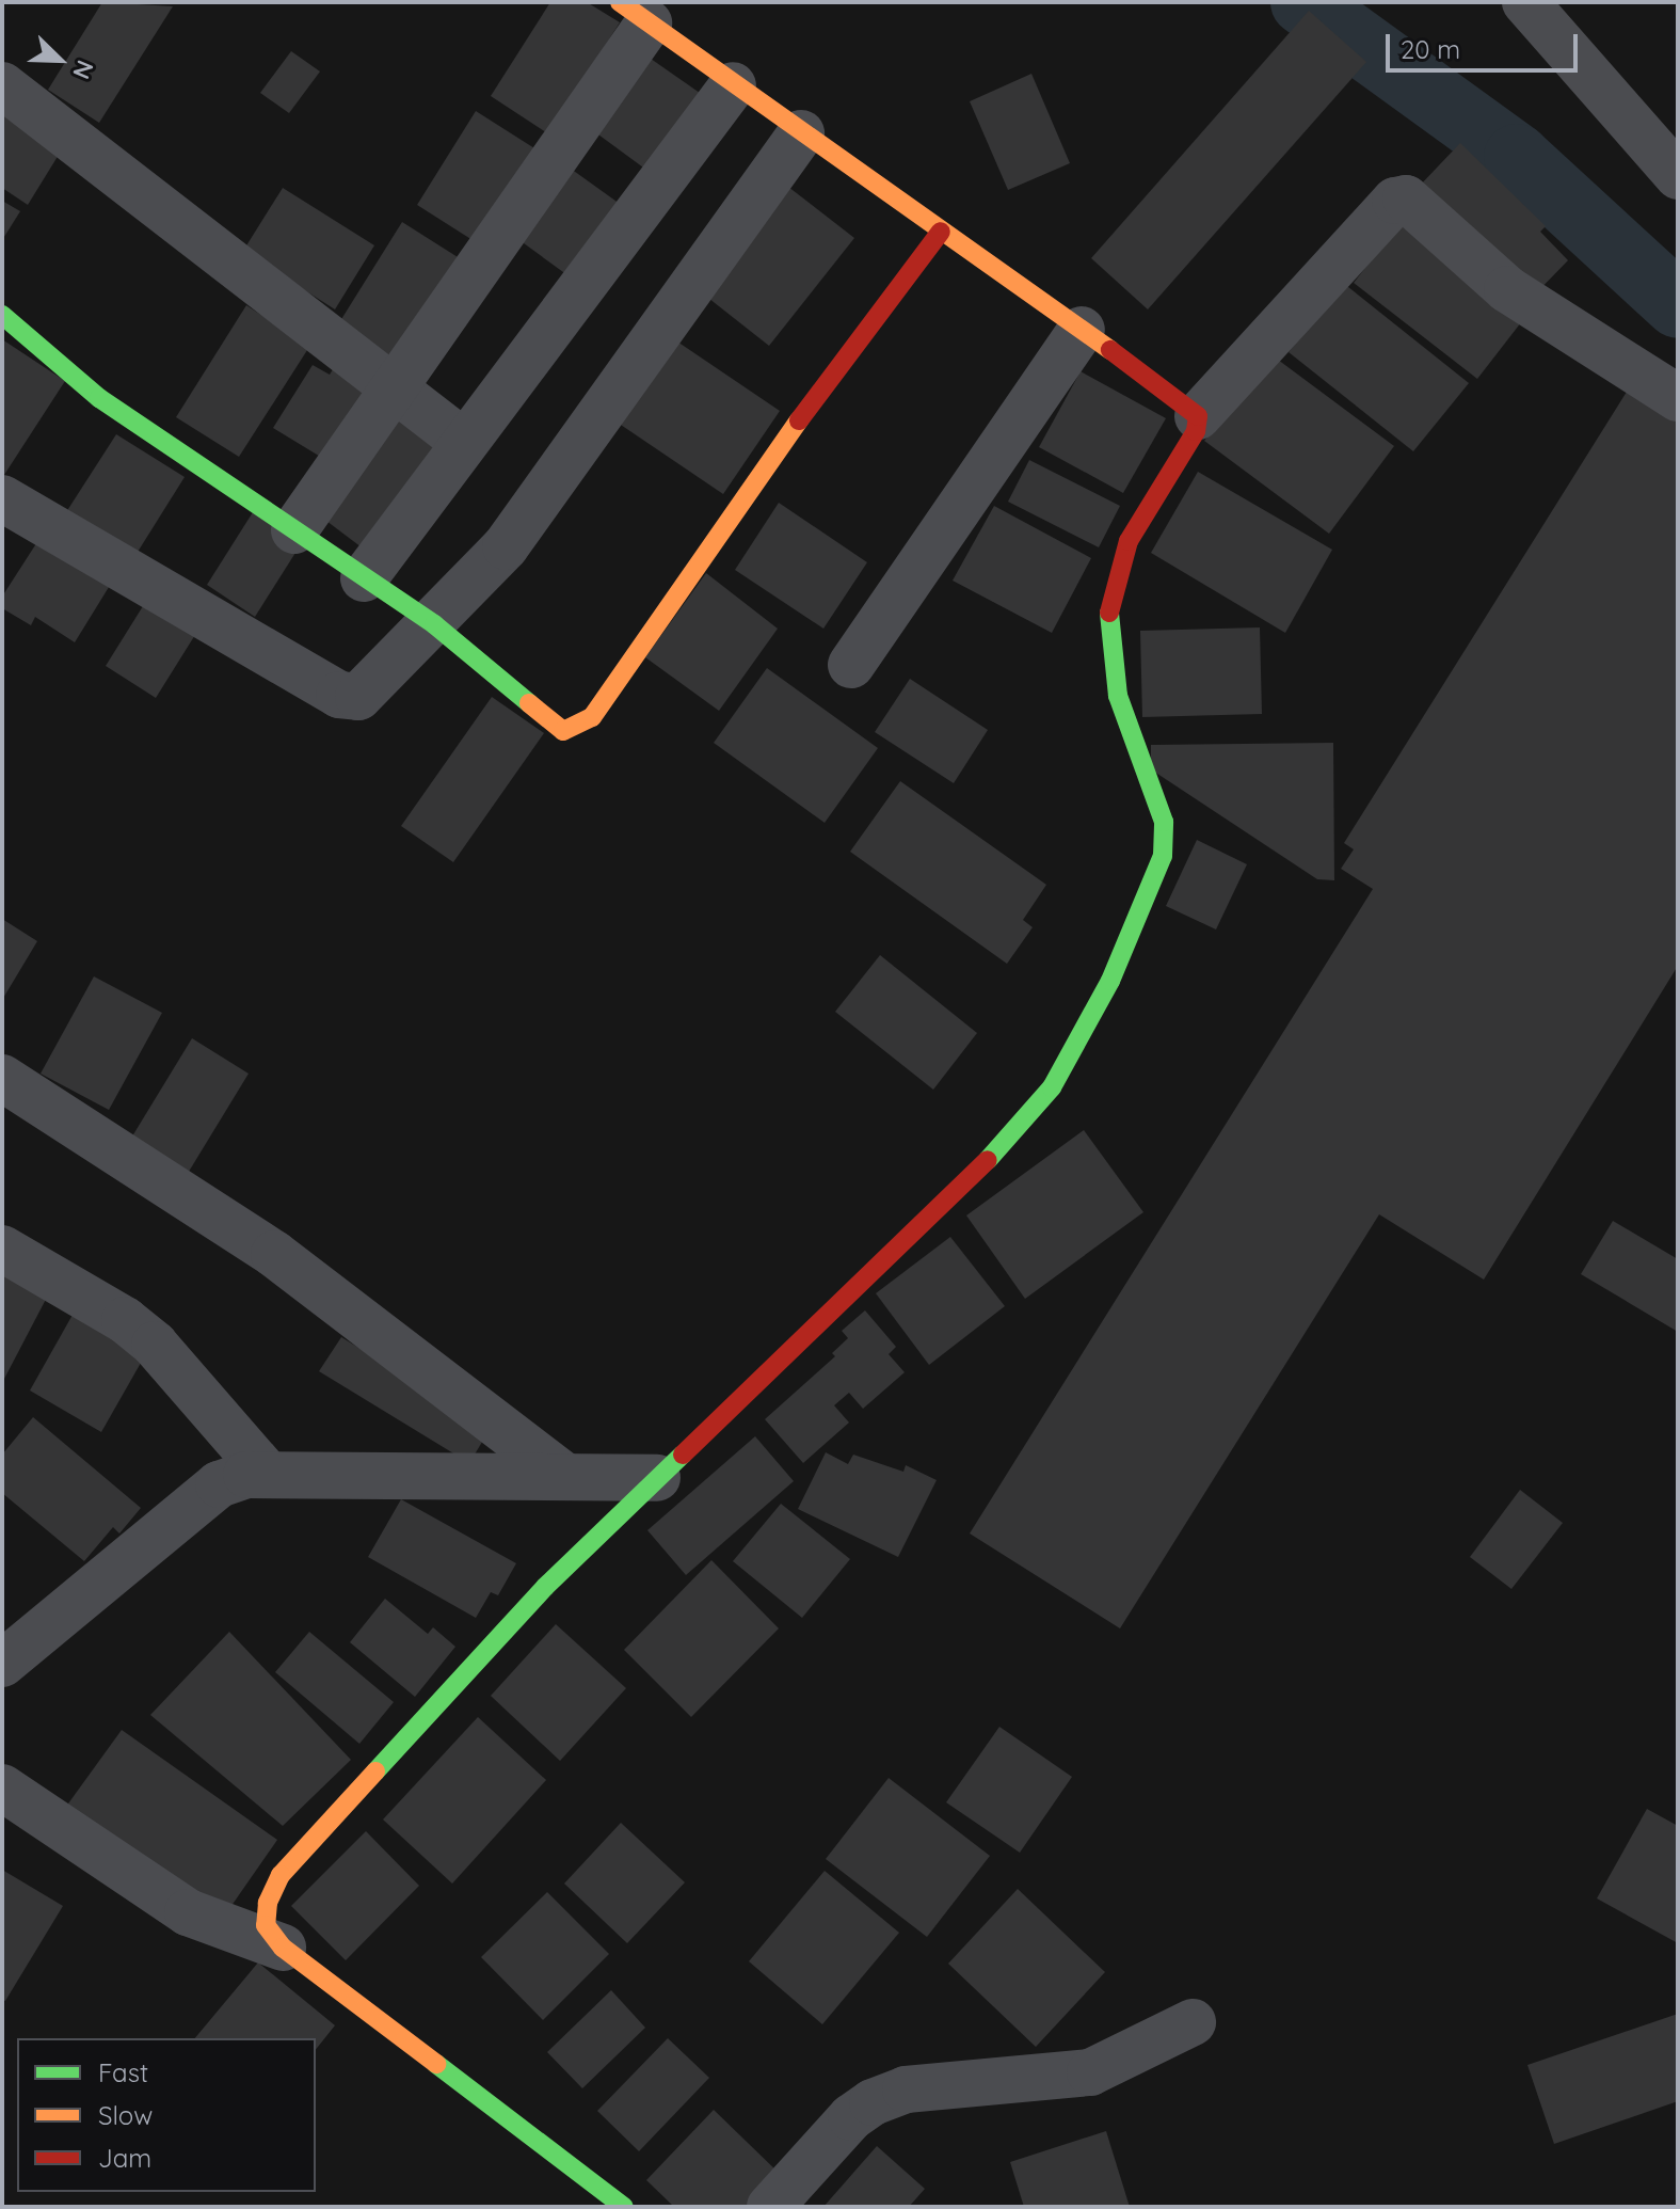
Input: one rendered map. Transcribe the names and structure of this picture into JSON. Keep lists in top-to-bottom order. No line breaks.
{"legend":["Fast","Slow","Jam"],"scale_bar":"20 m","north":"bottom right"}
